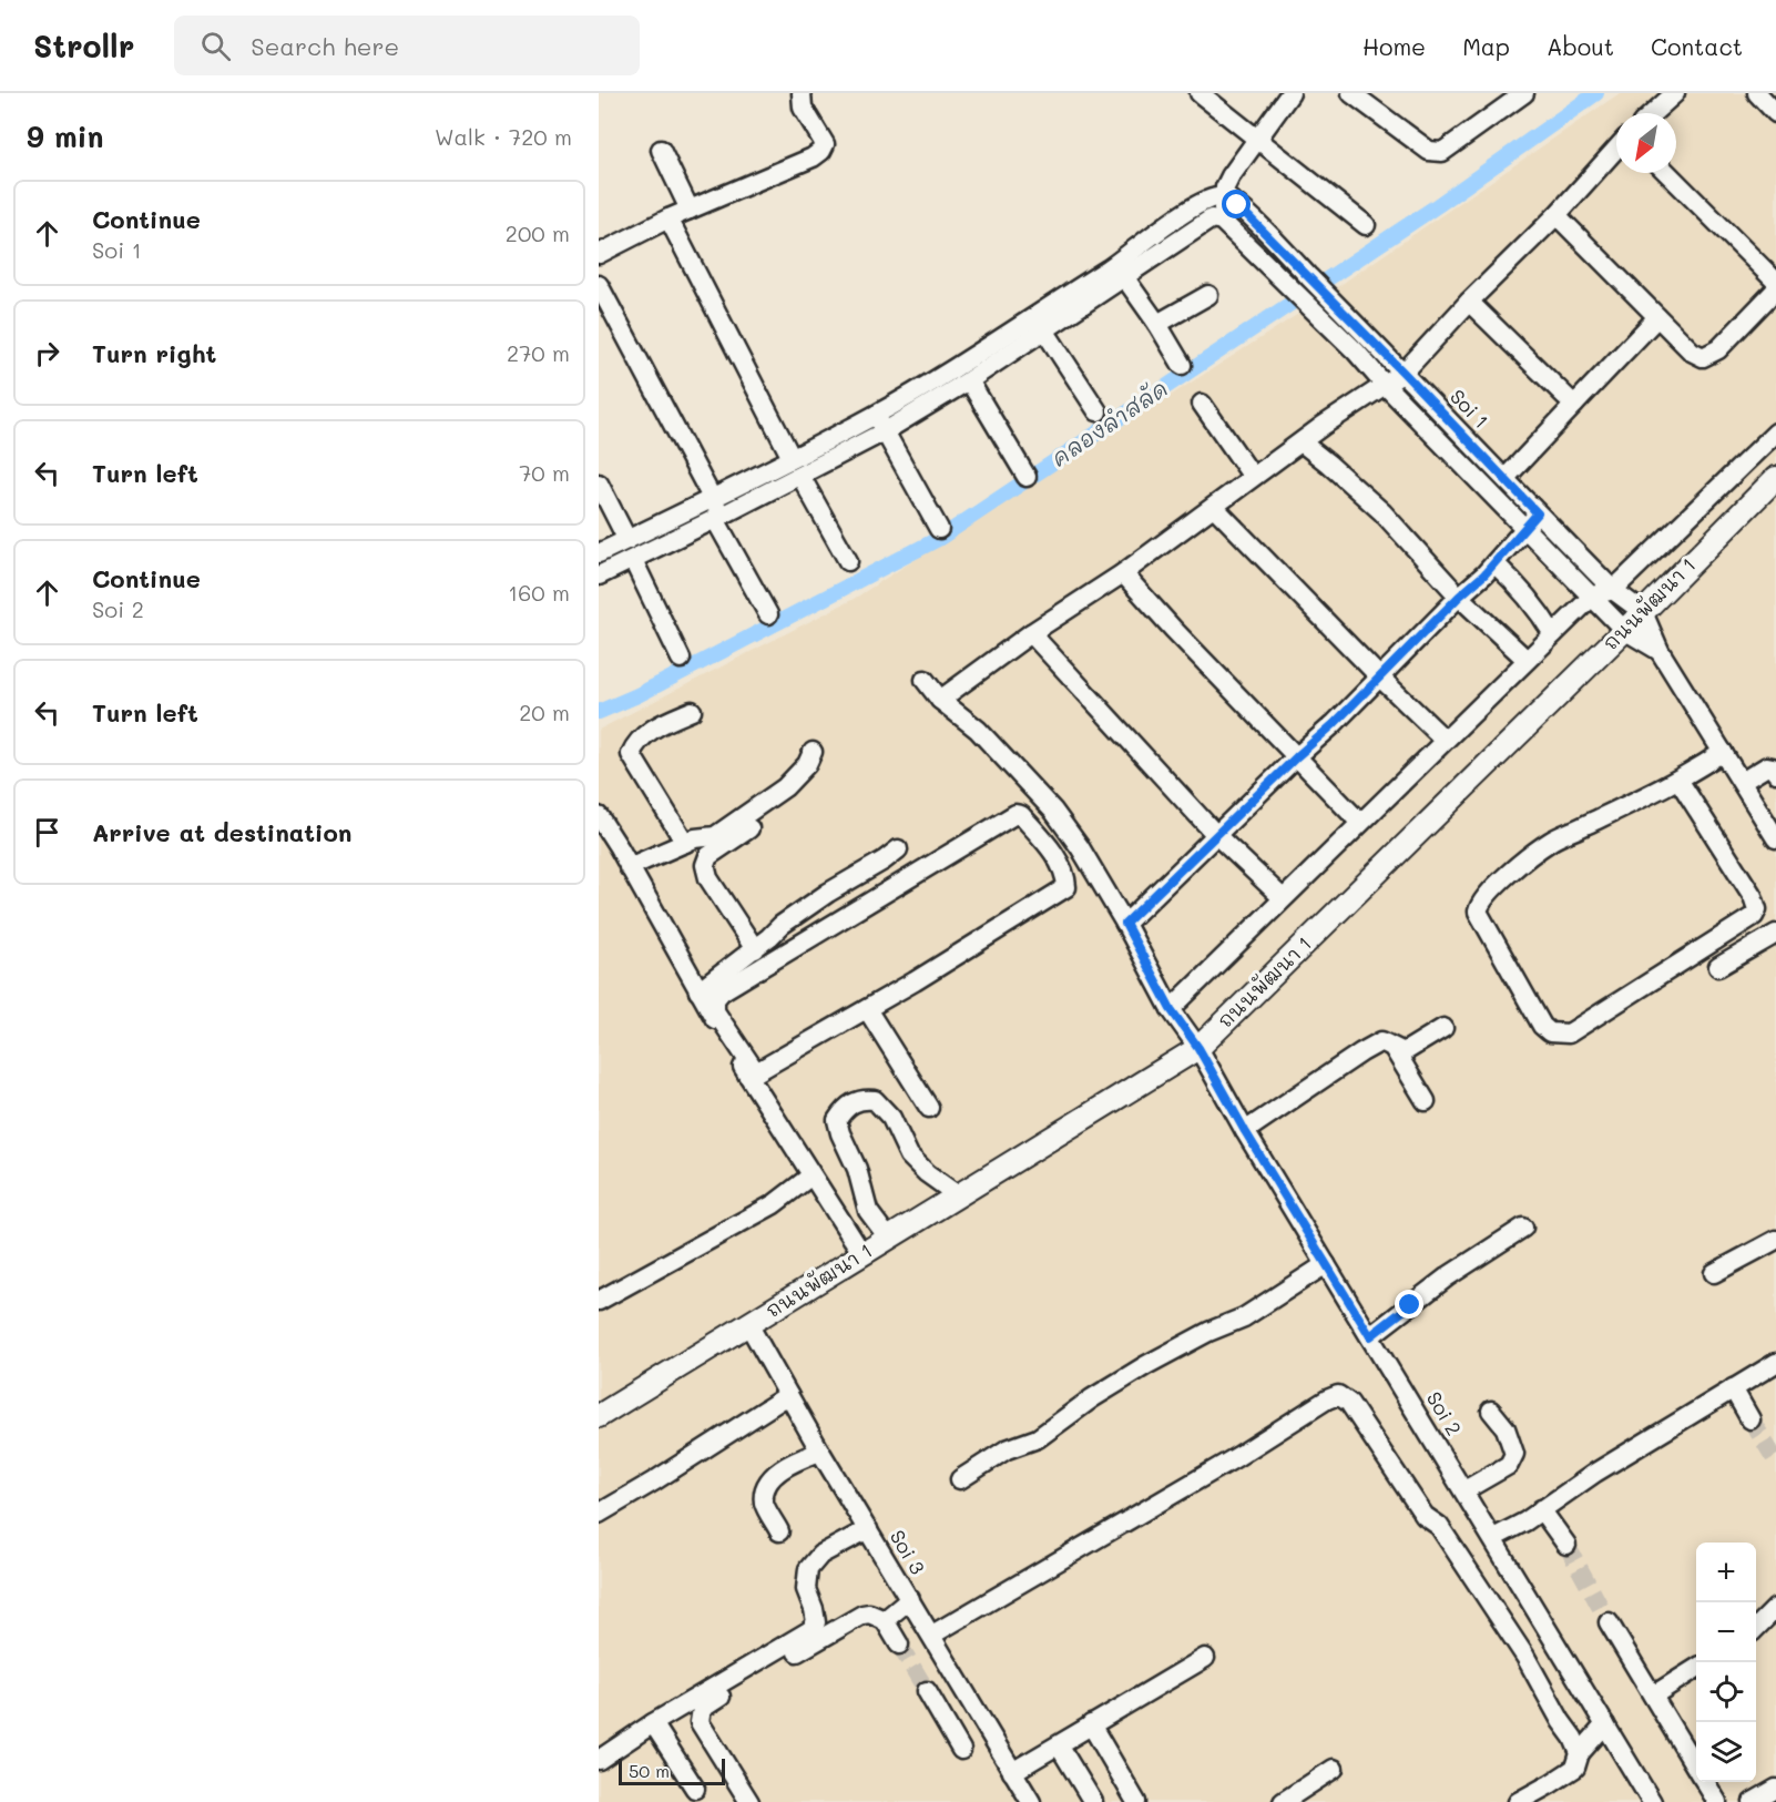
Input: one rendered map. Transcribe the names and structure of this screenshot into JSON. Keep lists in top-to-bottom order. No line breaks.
{"streets":{"main road":["ถนนพัฒนา 1"],"street":["Soi 1","Soi 2","Soi 3"]},"crossings":[["Soi 1","ถนนพัฒนา 1"],["ถนนพัฒนา 1","Soi 2"],["ถนนพัฒนา 1","Soi 3"]],"water":["คลองลำสลัด"],"scale_bar":"50 m","north":"bottom left","page":{"header":"Strollr","search":"Search here","nav":["Home","Map","About","Contact"],"heading":["9 min","Walk · 720 m"],"list":[["Continue","Soi 1","200 m"],["Turn right","270 m"],["Turn left","70 m"],["Continue","Soi 2","160 m"],["Turn left","20 m"],"Arrive at destination"],"map_buttons":["+","−"],"scale":"50 m"}}
